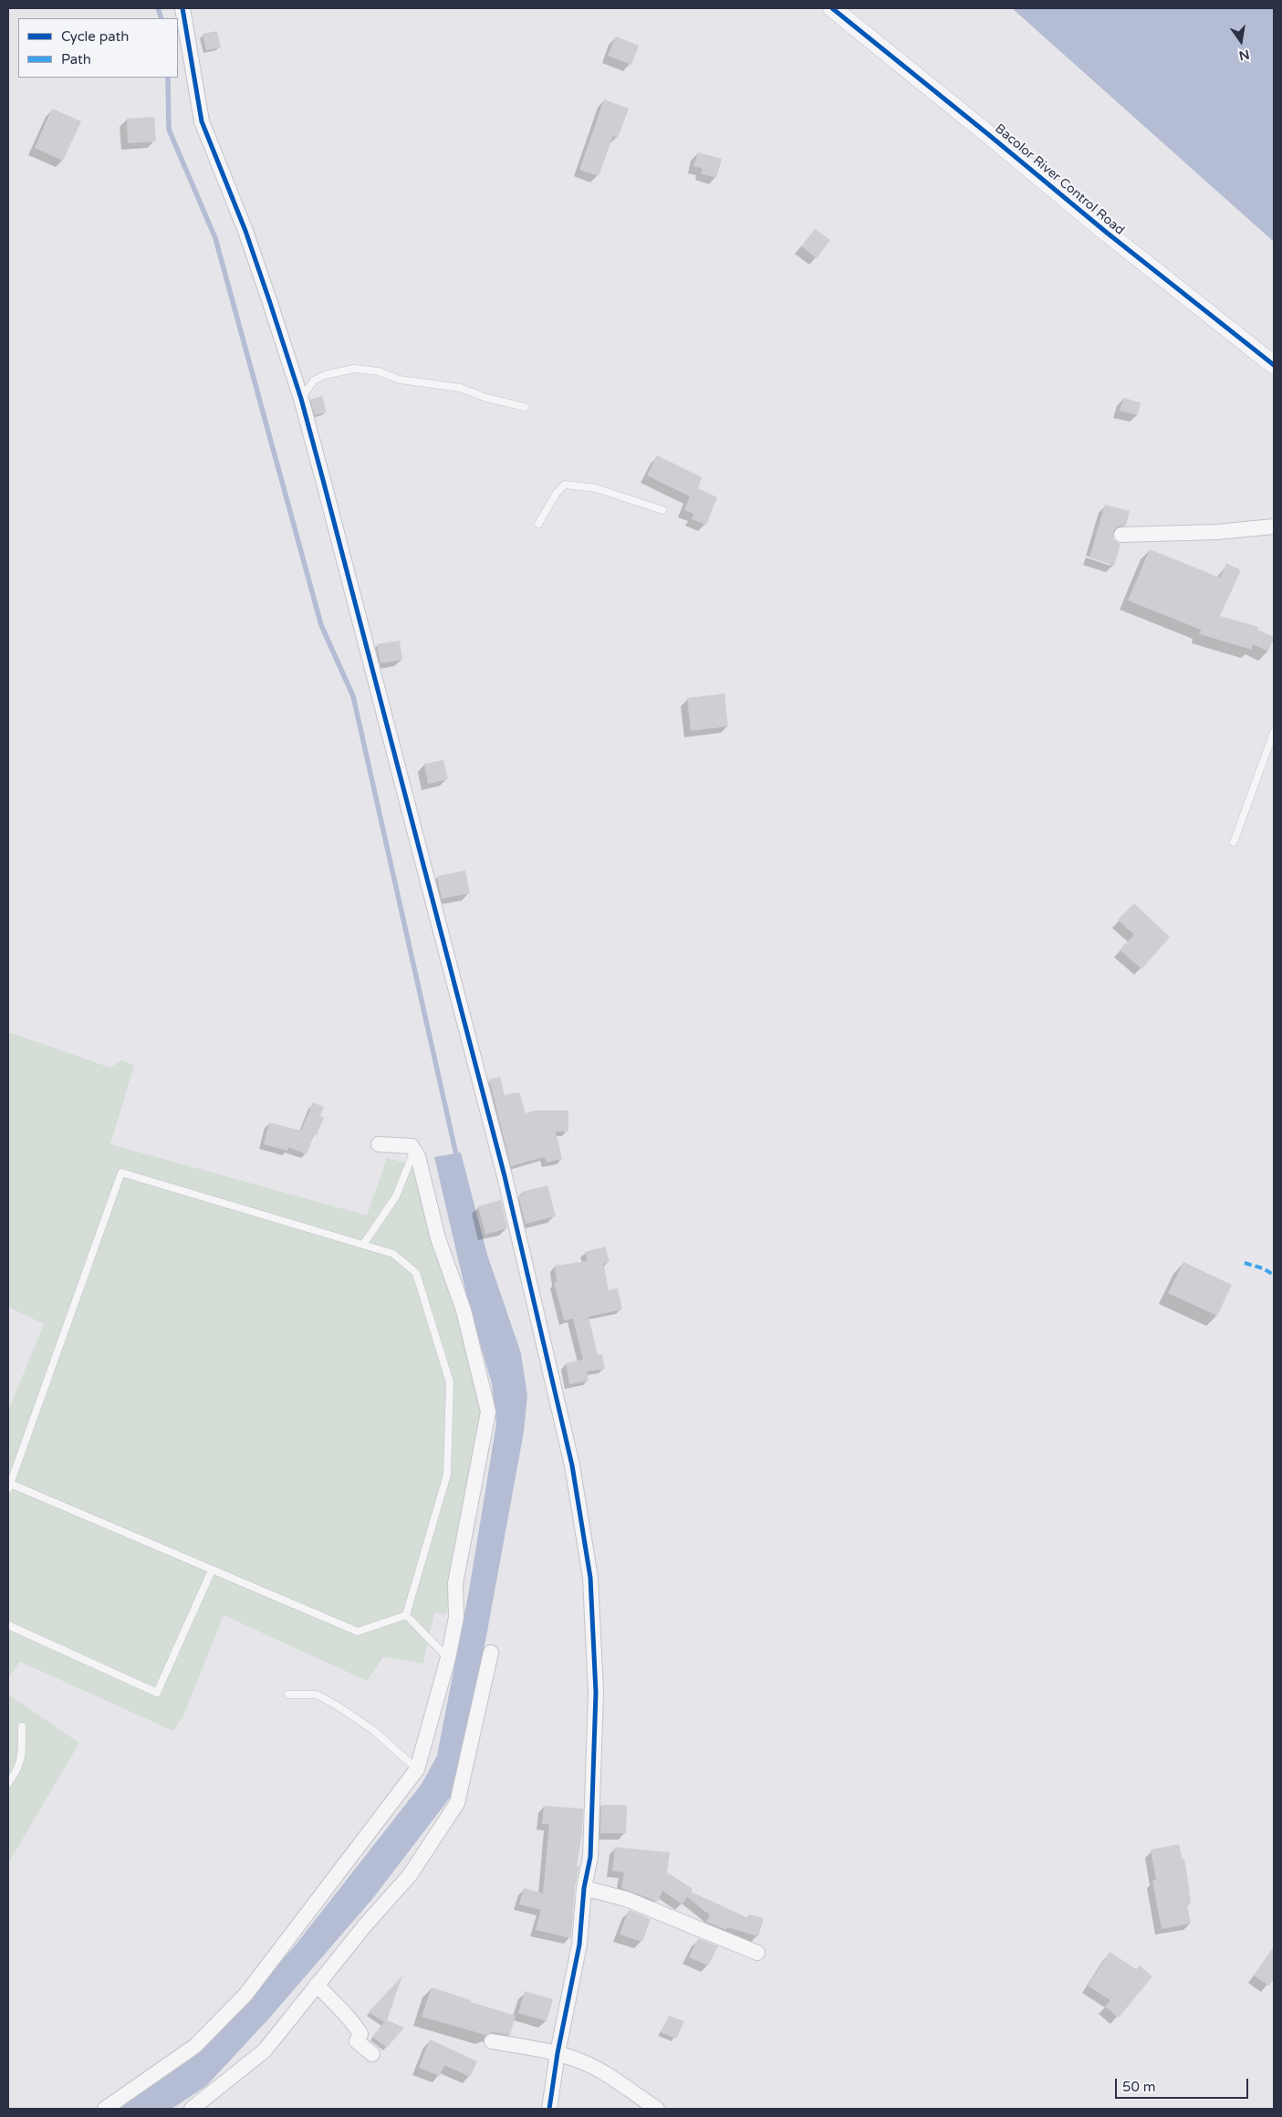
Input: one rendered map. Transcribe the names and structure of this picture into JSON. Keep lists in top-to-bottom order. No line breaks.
{"streets":{"street":["Bacolor River Control Road"]},"legend":["Cycle path","Path"],"scale_bar":"50 m","north":"bottom"}
